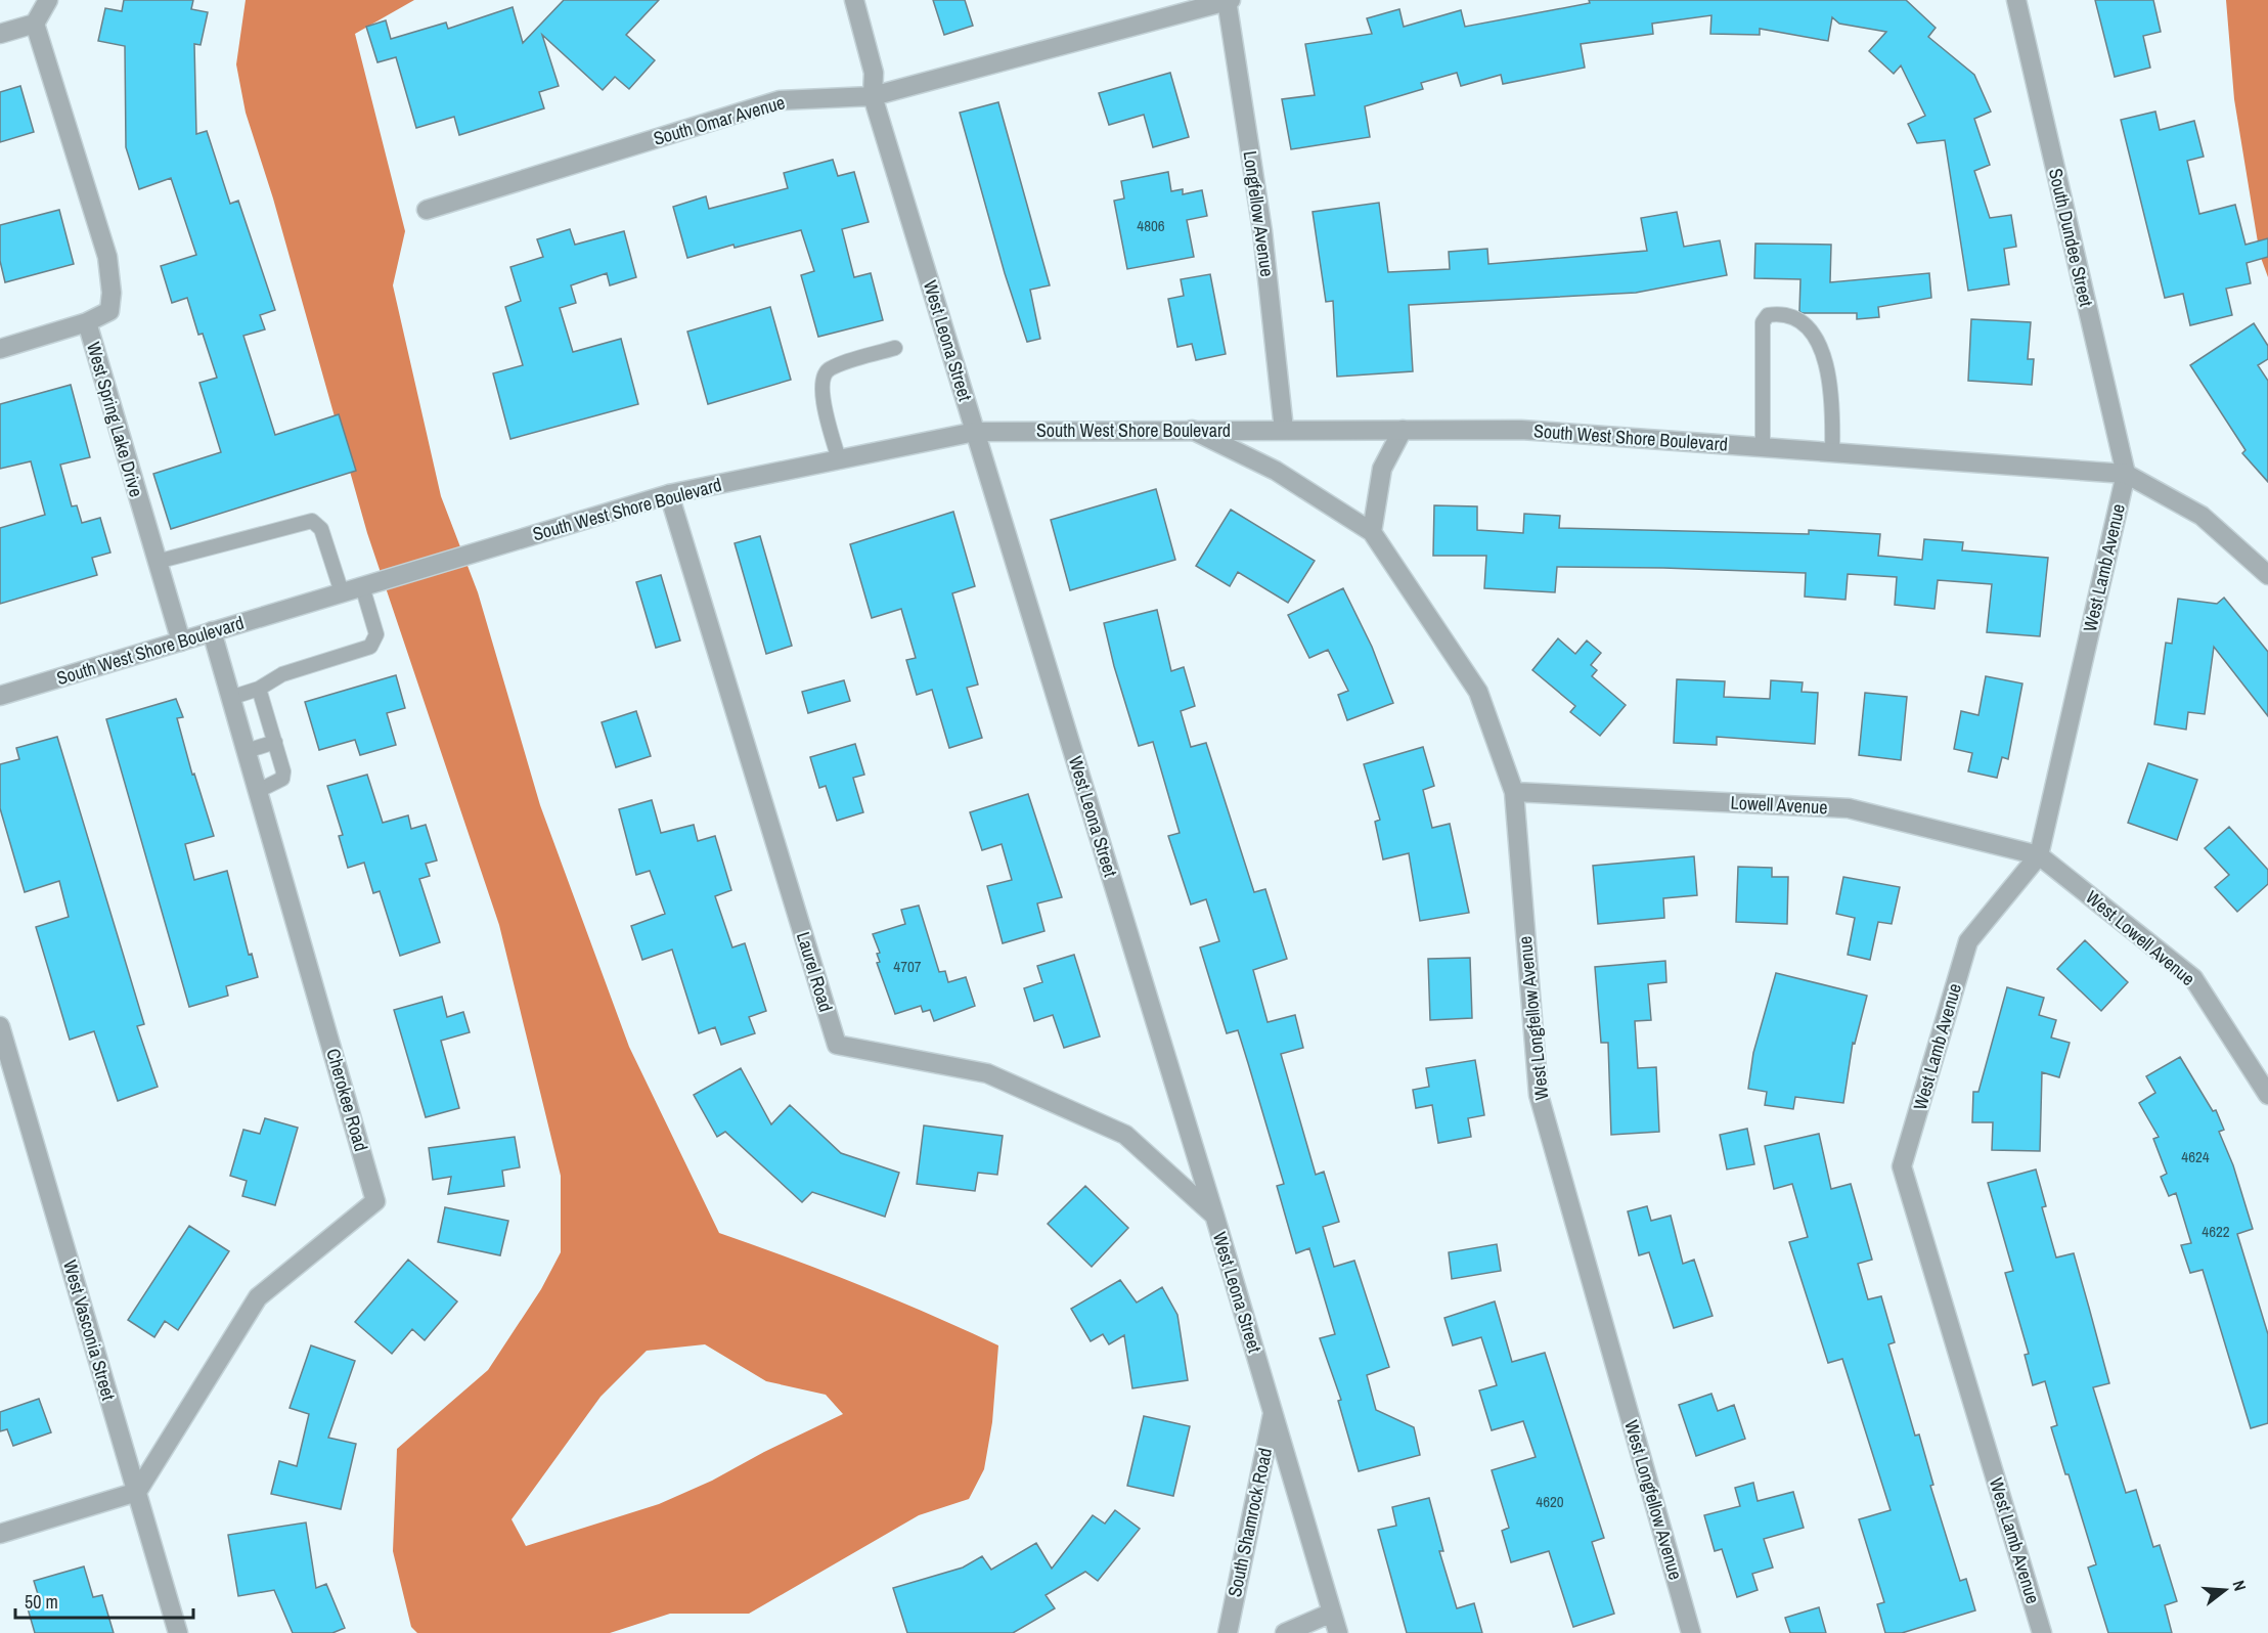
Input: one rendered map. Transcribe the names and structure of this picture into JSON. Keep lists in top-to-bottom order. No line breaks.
{"streets":{"street":["South Omar Avenue","Longfellow Avenue","South Dundee Street","West Leona Street","West Spring Lake Drive","South West Shore Boulevard","West Lamb Avenue","Lowell Avenue","West Lowell Avenue","Laurel Road","West Longfellow Avenue","Cherokee Road","West Vasconia Street","South Shamrock Road"]},"crossings":[["South Omar Avenue","Longfellow Avenue"],["South Omar Avenue","West Leona Street"],["Longfellow Avenue","South West Shore Boulevard"],["South Dundee Street","South West Shore Boulevard"],["South Dundee Street","West Lamb Avenue"],["West Leona Street","South West Shore Boulevard"],["West Leona Street","Laurel Road"],["West Leona Street","South Shamrock Road"],["West Spring Lake Drive","South West Shore Boulevard"],["South West Shore Boulevard","West Lamb Avenue"],["South West Shore Boulevard","Laurel Road"],["South West Shore Boulevard","West Longfellow Avenue"],["South West Shore Boulevard","Cherokee Road"],["West Lamb Avenue","Lowell Avenue"],["West Lamb Avenue","West Lowell Avenue"],["Lowell Avenue","West Lowell Avenue"],["Lowell Avenue","West Longfellow Avenue"],["Cherokee Road","West Vasconia Street"]],"house_numbers":["4806","4707","4624","4622","4620"],"scale_bar":"50 m","north":"right"}
